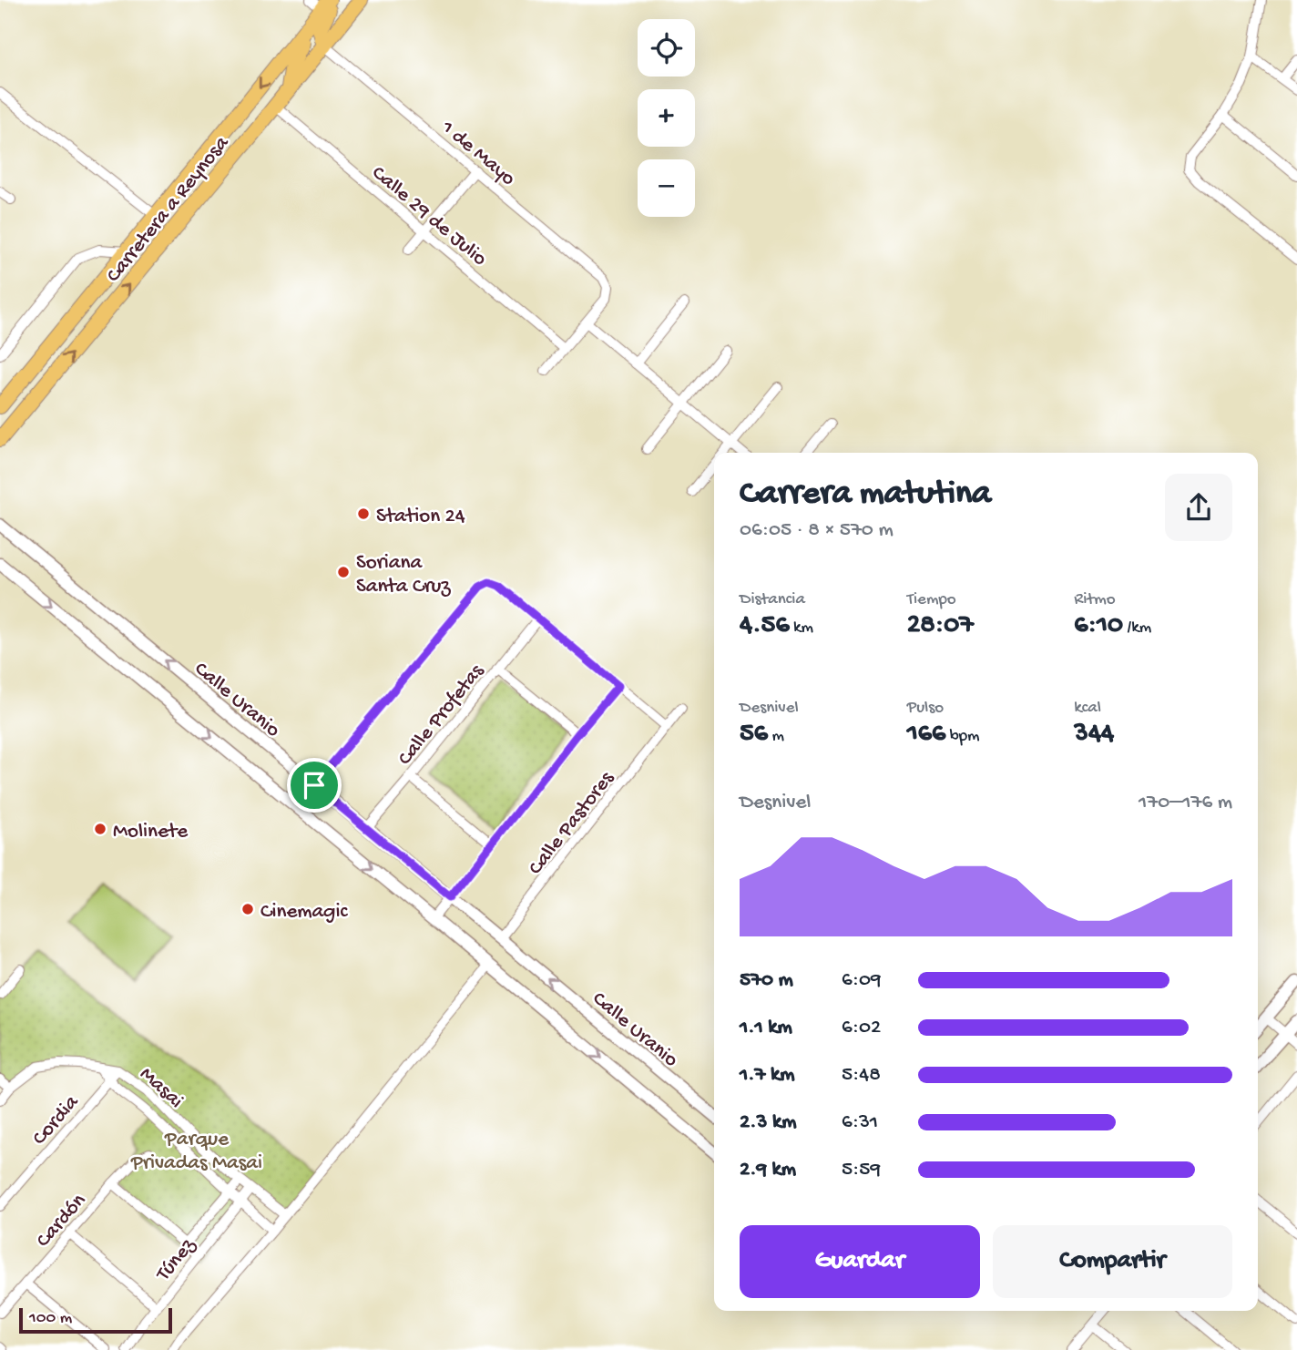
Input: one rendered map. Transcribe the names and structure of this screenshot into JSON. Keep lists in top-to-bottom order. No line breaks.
{"streets":{"main road":["Carretera a Reynosa"],"street":["1 de Mayo","Calle 29 de Julio","Calle Uranio","Calle Profetas","Calle Pastores","Masai","Cordia","Cardón","Túnez"]},"crossings":[["1 de Mayo","Carretera a Reynosa"],["Carretera a Reynosa","Calle 29 de Julio"],["Calle Uranio","Calle Profetas"],["Calle Uranio","Calle Pastores"],["Masai","Cordia"],["Masai","Túnez"]],"parks":["Parque Privadas Masai"],"places":["Station 24","Soriana Santa Cruz","Molinete","Cinemagic"],"scale_bar":"100 m","page":{"map_buttons":["+","−"],"heading":["Carrera matutina","06:05 · 8 × 570 m"],"stats":[["Distancia","4.56 km"],["Tiempo","28:07"],["Ritmo","6:10 /km"],["Desnivel","56 m"],["Pulso","166 bpm"],["kcal","344"]],"chart":["Desnivel","170–176 m"],"list":[{"name":"570 m","note":"6:09"},{"name":"1.1 km","note":"6:02"},{"name":"1.7 km","note":"5:48"},{"name":"2.3 km","note":"6:31"},{"name":"2.9 km","note":"5:59"}],"buttons":["Guardar","Compartir"],"scale":"100 m"}}
